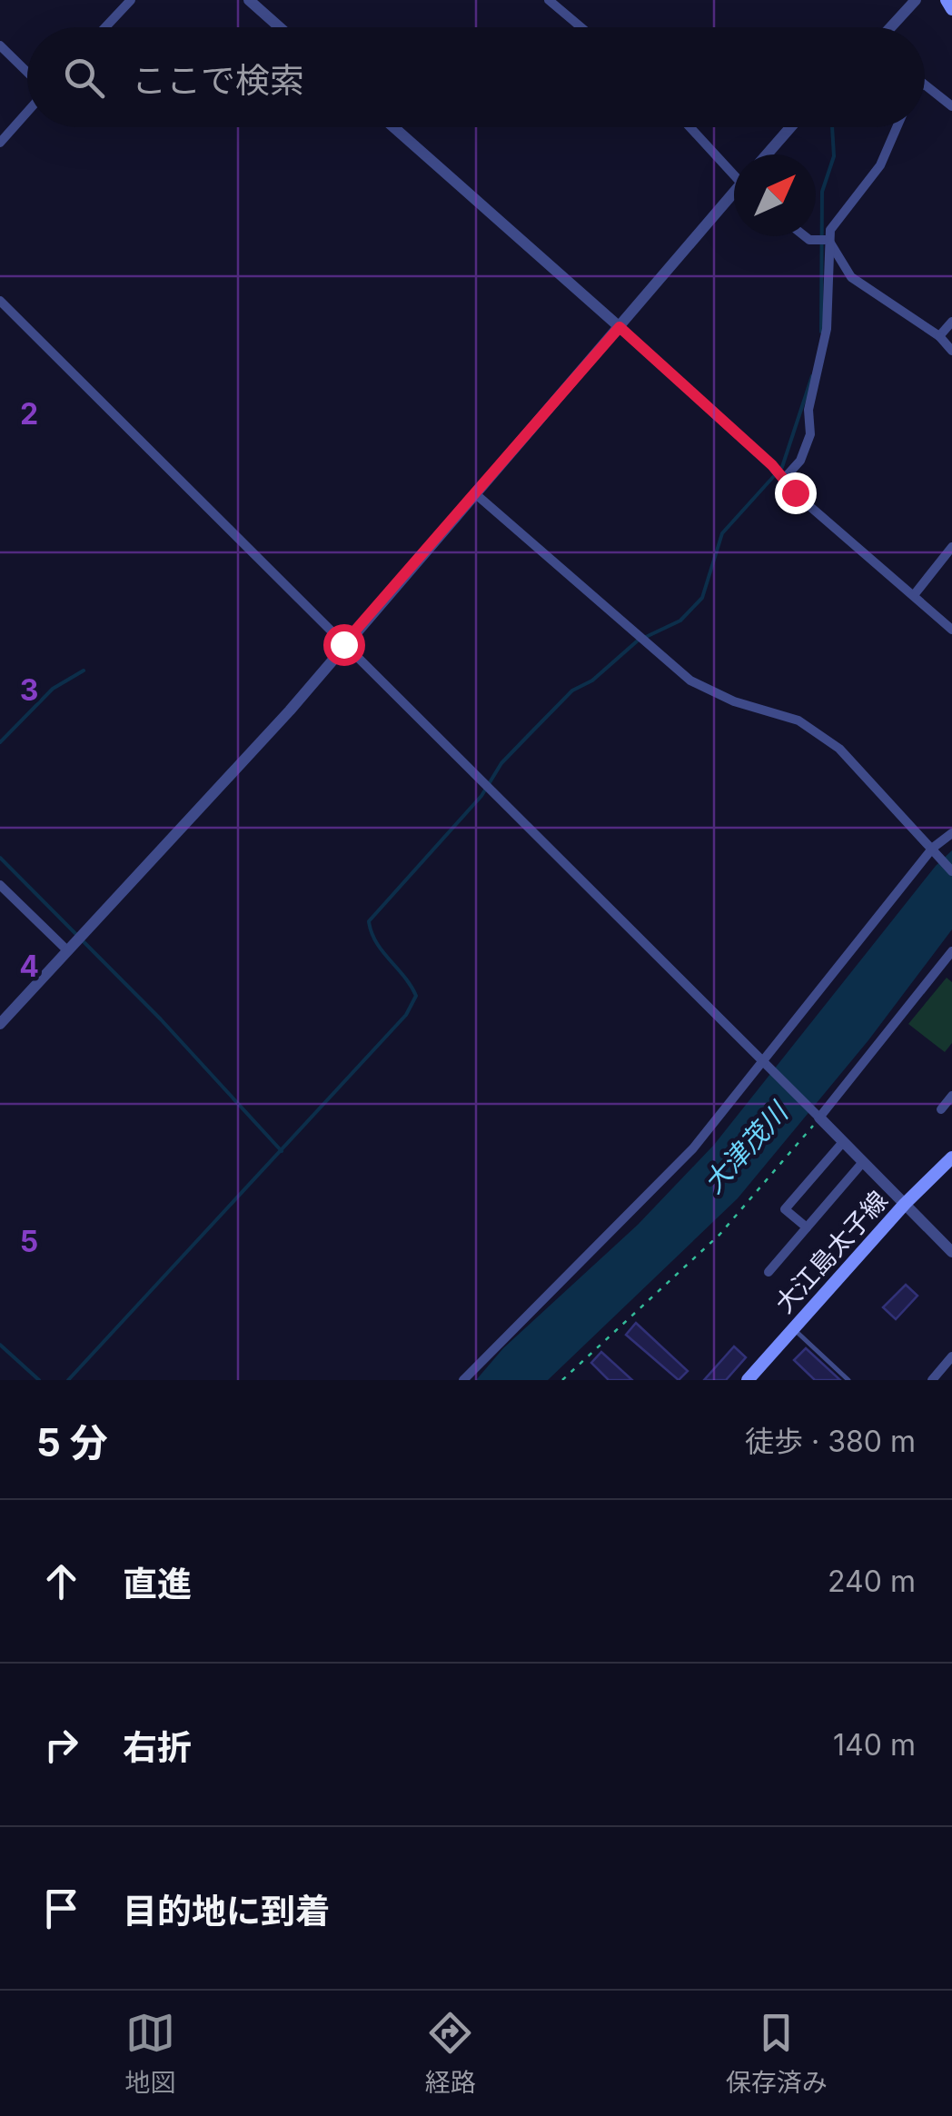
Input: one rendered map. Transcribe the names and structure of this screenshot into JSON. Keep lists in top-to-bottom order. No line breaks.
{"streets":{"main road":["大江島太子線"]},"water":["大津茂川"],"north":"top right","page":{"search":"ここで検索","heading":["5 分","徒歩 · 380 m"],"list":[["直進","240 m"],["右折","140 m"],"目的地に到着"],"nav":["地図","経路","保存済み"]},"grid":{"rows":["2","3","4","5"]}}
